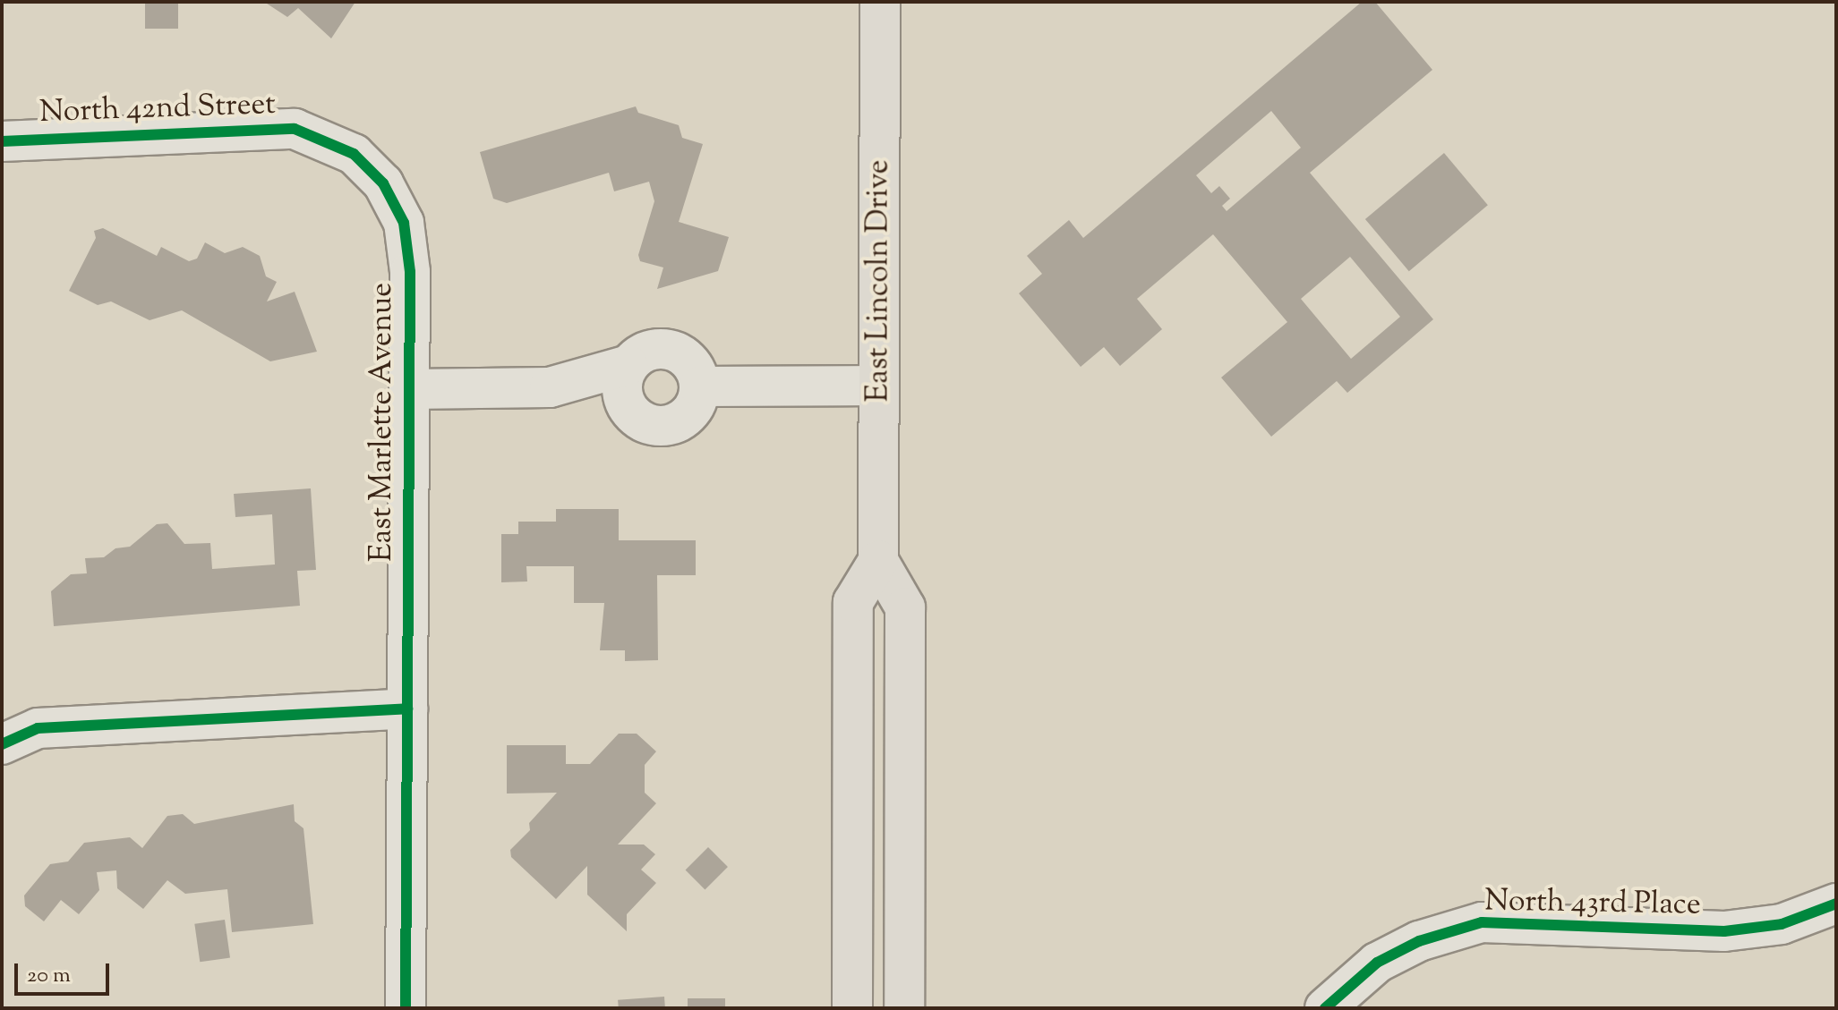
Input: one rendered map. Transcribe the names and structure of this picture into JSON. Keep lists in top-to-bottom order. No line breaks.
{"streets":{"main road":["East Lincoln Drive"],"street":["North 42nd Street","East Marlette Avenue","North 43rd Place"]},"crossings":[["North 42nd Street","East Marlette Avenue"]],"scale_bar":"20 m"}
